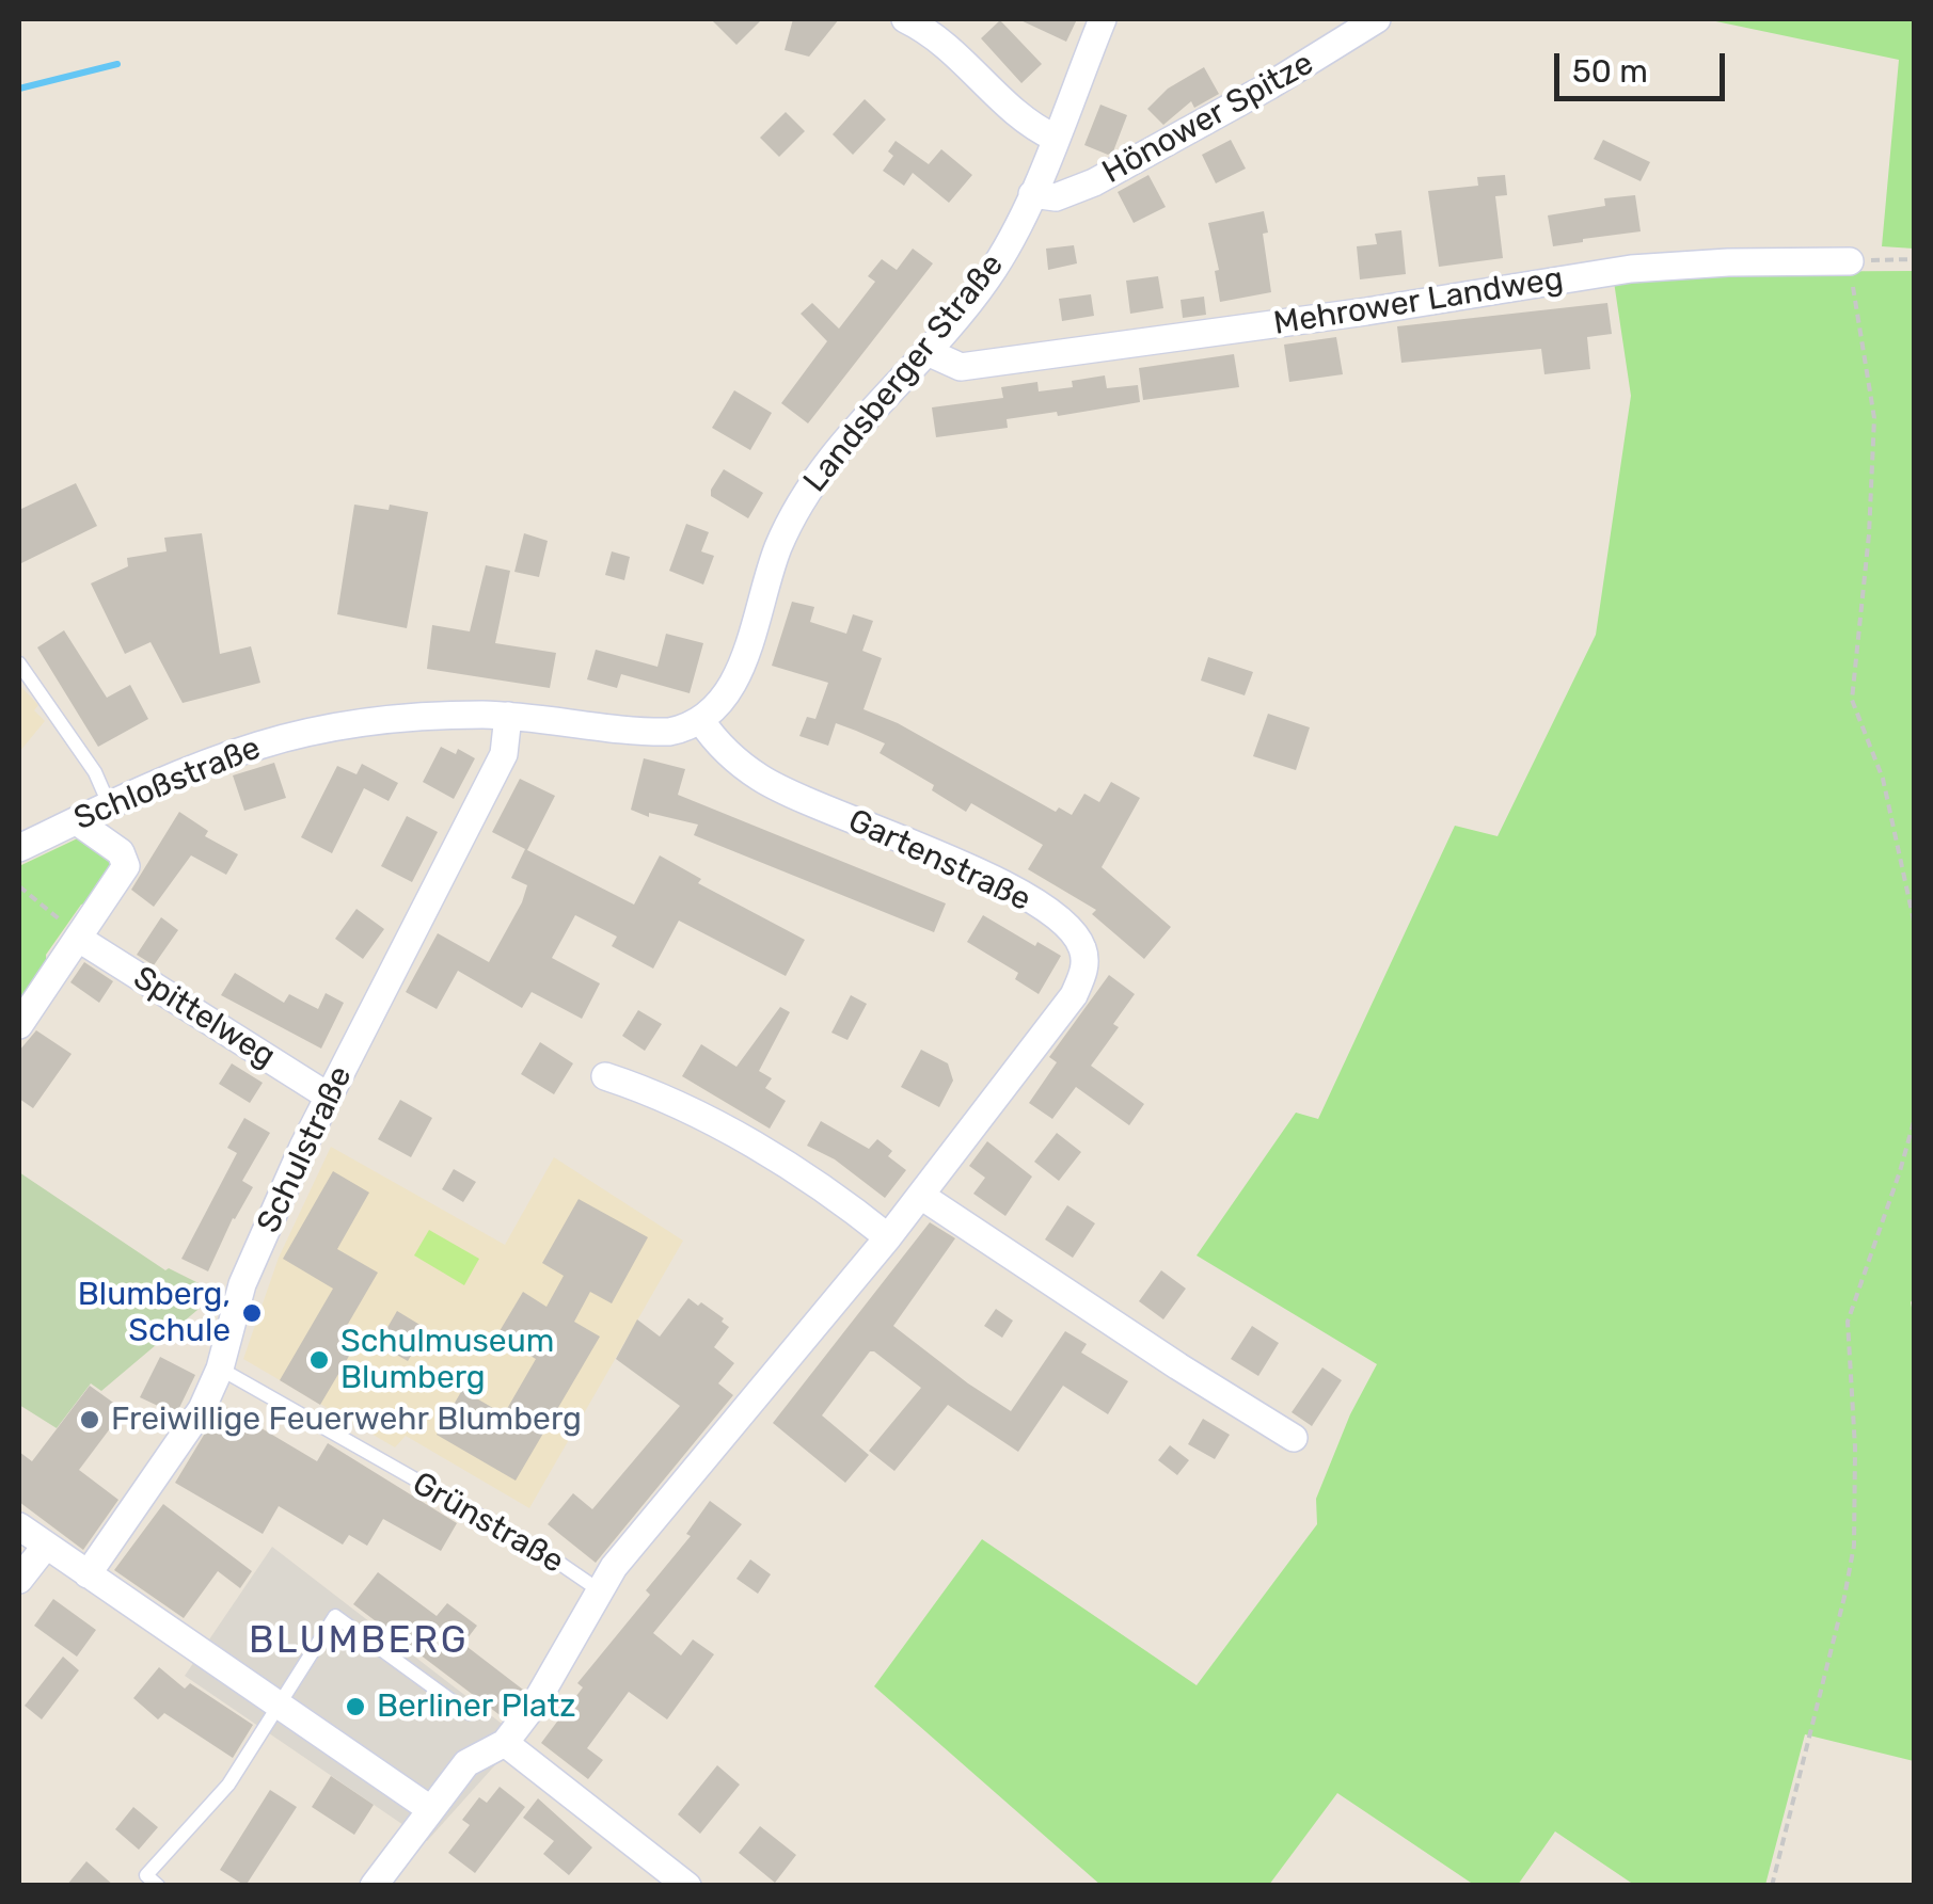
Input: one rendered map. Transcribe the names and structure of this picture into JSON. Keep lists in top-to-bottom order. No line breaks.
{"streets":{"street":["Hönower Spitze","Mehrower Landweg","Landsberger Straße","Schloßstraße","Gartenstraße","Spittelweg","Schulstraße"],"lane":["Grünstraße"]},"crossings":[["Hönower Spitze","Landsberger Straße"],["Mehrower Landweg","Landsberger Straße"],["Landsberger Straße","Schloßstraße"],["Landsberger Straße","Gartenstraße"],["Schloßstraße","Gartenstraße"],["Schloßstraße","Schulstraße"],["Gartenstraße","Grünstraße"],["Spittelweg","Schulstraße"],["Schulstraße","Grünstraße"]],"districts":["BLUMBERG"],"places":["Blumberg, Schule","Schulmuseum Blumberg","Freiwillige Feuerwehr Blumberg","Berliner Platz"],"scale_bar":"50 m"}
